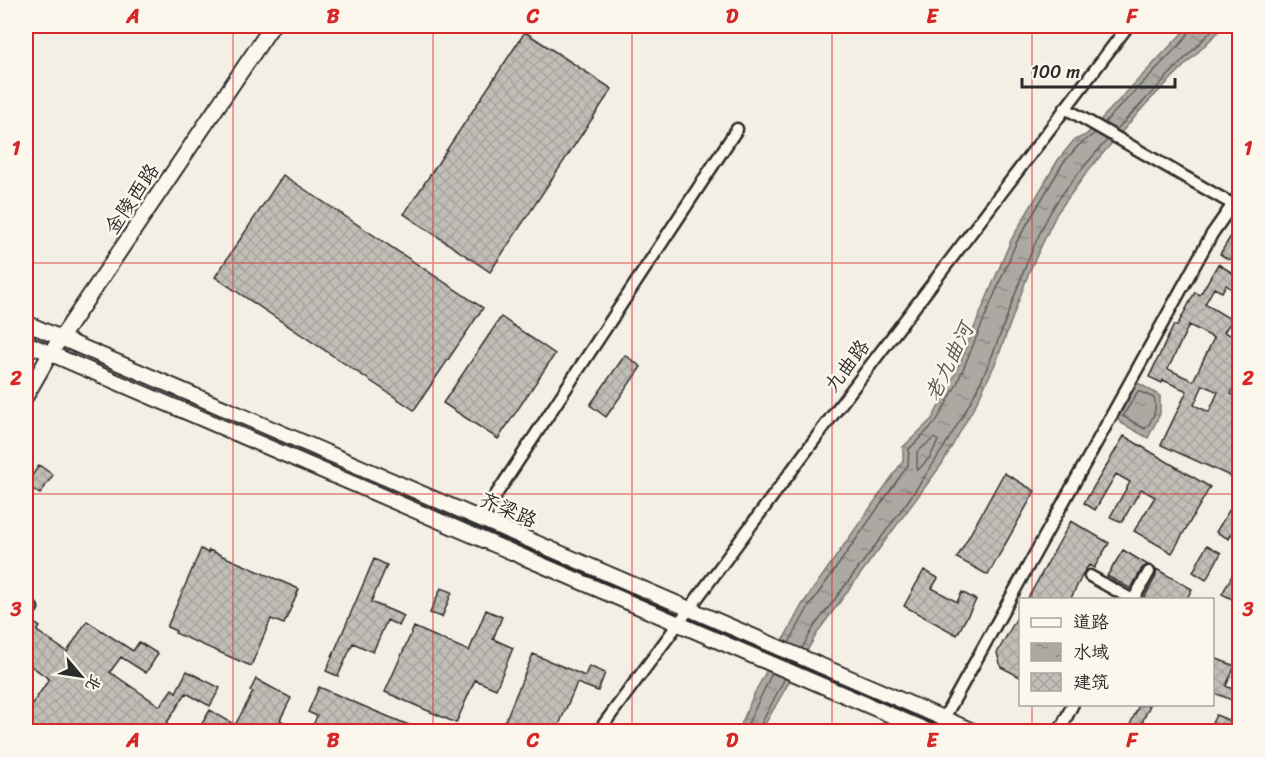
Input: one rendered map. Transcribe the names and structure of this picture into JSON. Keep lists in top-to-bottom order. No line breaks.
{"streets":{"main road":["金陵西路","齐梁路"],"street":["九曲路"]},"crossings":[["金陵西路","齐梁路"],["九曲路","齐梁路"]],"water":["老九曲河"],"legend":["道路","水域","建筑"],"scale_bar":"100 m","north":"bottom right","grid":{"columns":["A","B","C","D","E","F"],"rows":["1","2","3"]}}
